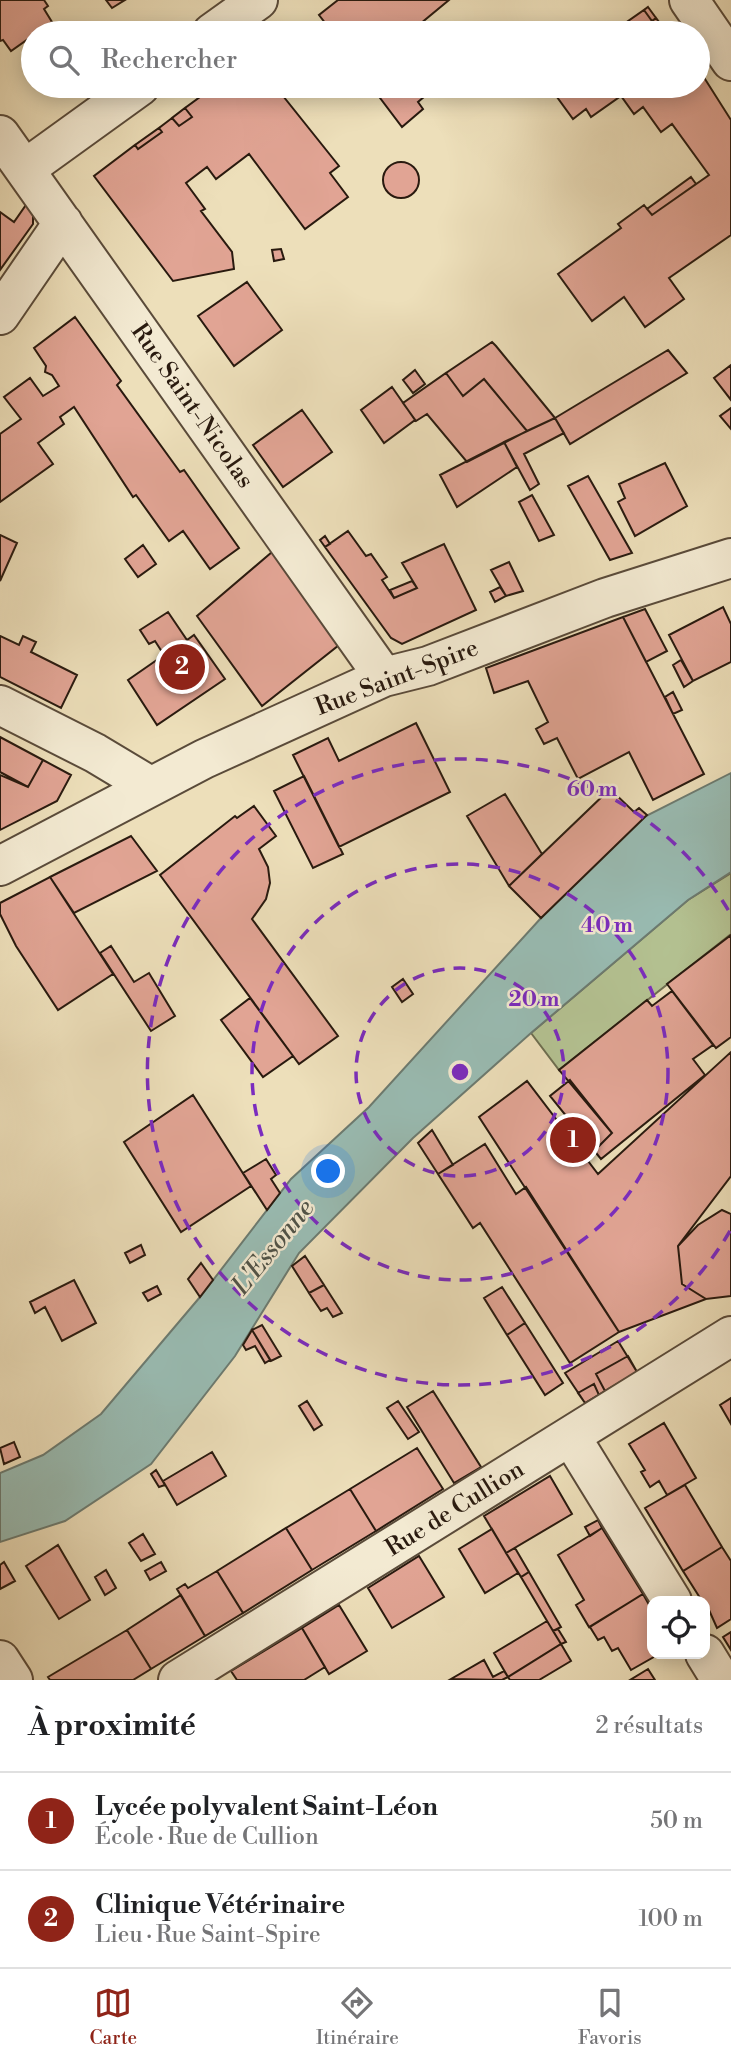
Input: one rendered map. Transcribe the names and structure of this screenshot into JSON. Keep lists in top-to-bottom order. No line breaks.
{"streets":{"street":["Rue Saint-Nicolas","Rue Saint-Spire","Rue de Cullion"]},"crossings":[["Rue Saint-Nicolas","Rue Saint-Spire"]],"water":["L'Essonne"],"page":{"search":"Rechercher","pins":["2","1"],"heading":["À proximité","2 résultats"],"list":[{"mark":"1","name":"Lycée polyvalent Saint-Léon","note":"École · Rue de Cullion","value":"50 m"},{"mark":"2","name":"Clinique Vétérinaire","note":"Lieu · Rue Saint-Spire","value":"100 m"}],"nav":["Carte","Itinéraire","Favoris"]},"rings":["60 m","40 m","20 m"]}
